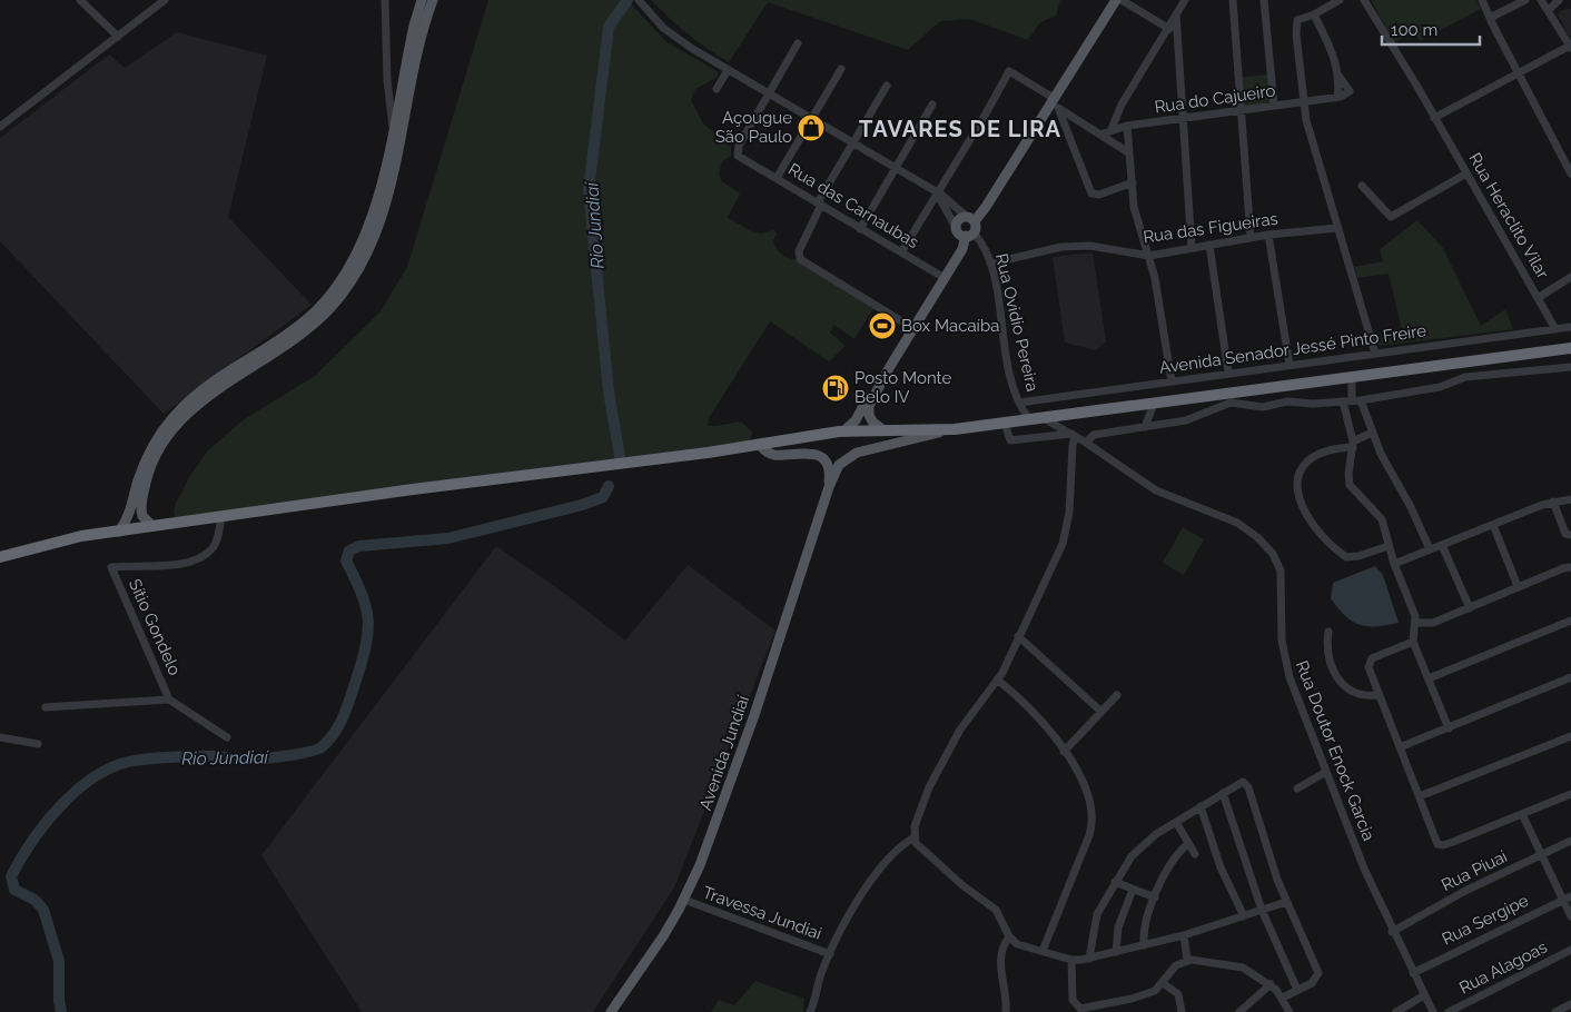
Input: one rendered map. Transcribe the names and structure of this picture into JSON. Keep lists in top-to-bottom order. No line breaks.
{"streets":{"main road":["Avenida Jundiaí"],"street":["Rua do Cajueiro","Rua das Carnaubas","Rua Heraclito Vilar","Rua das Figueiras","Rua Ovidio Pereira","Avenida Senador Jessé Pinto Freire","Sítio Gondelo","Rua Doutor Enock Garcia","Rua Piuai","Travessa Jundiai","Rua Sergipe","Rua Alagoas"]},"crossings":[["Rua Heraclito Vilar","Avenida Senador Jessé Pinto Freire"],["Rua das Figueiras","Rua Ovidio Pereira"],["Rua Ovidio Pereira","Avenida Senador Jessé Pinto Freire"],["Rua Doutor Enock Garcia","Rua Piuai"],["Rua Doutor Enock Garcia","Rua Sergipe"],["Avenida Jundiaí","Travessa Jundiai"]],"districts":["TAVARES DE LIRA"],"water":["Rio Jundiaí"],"places":{"shop":["Açougue São Paulo"],"sports":["Box Macaíba"],"fuel station":["Posto Monte Belo IV"]},"scale_bar":"100 m"}
